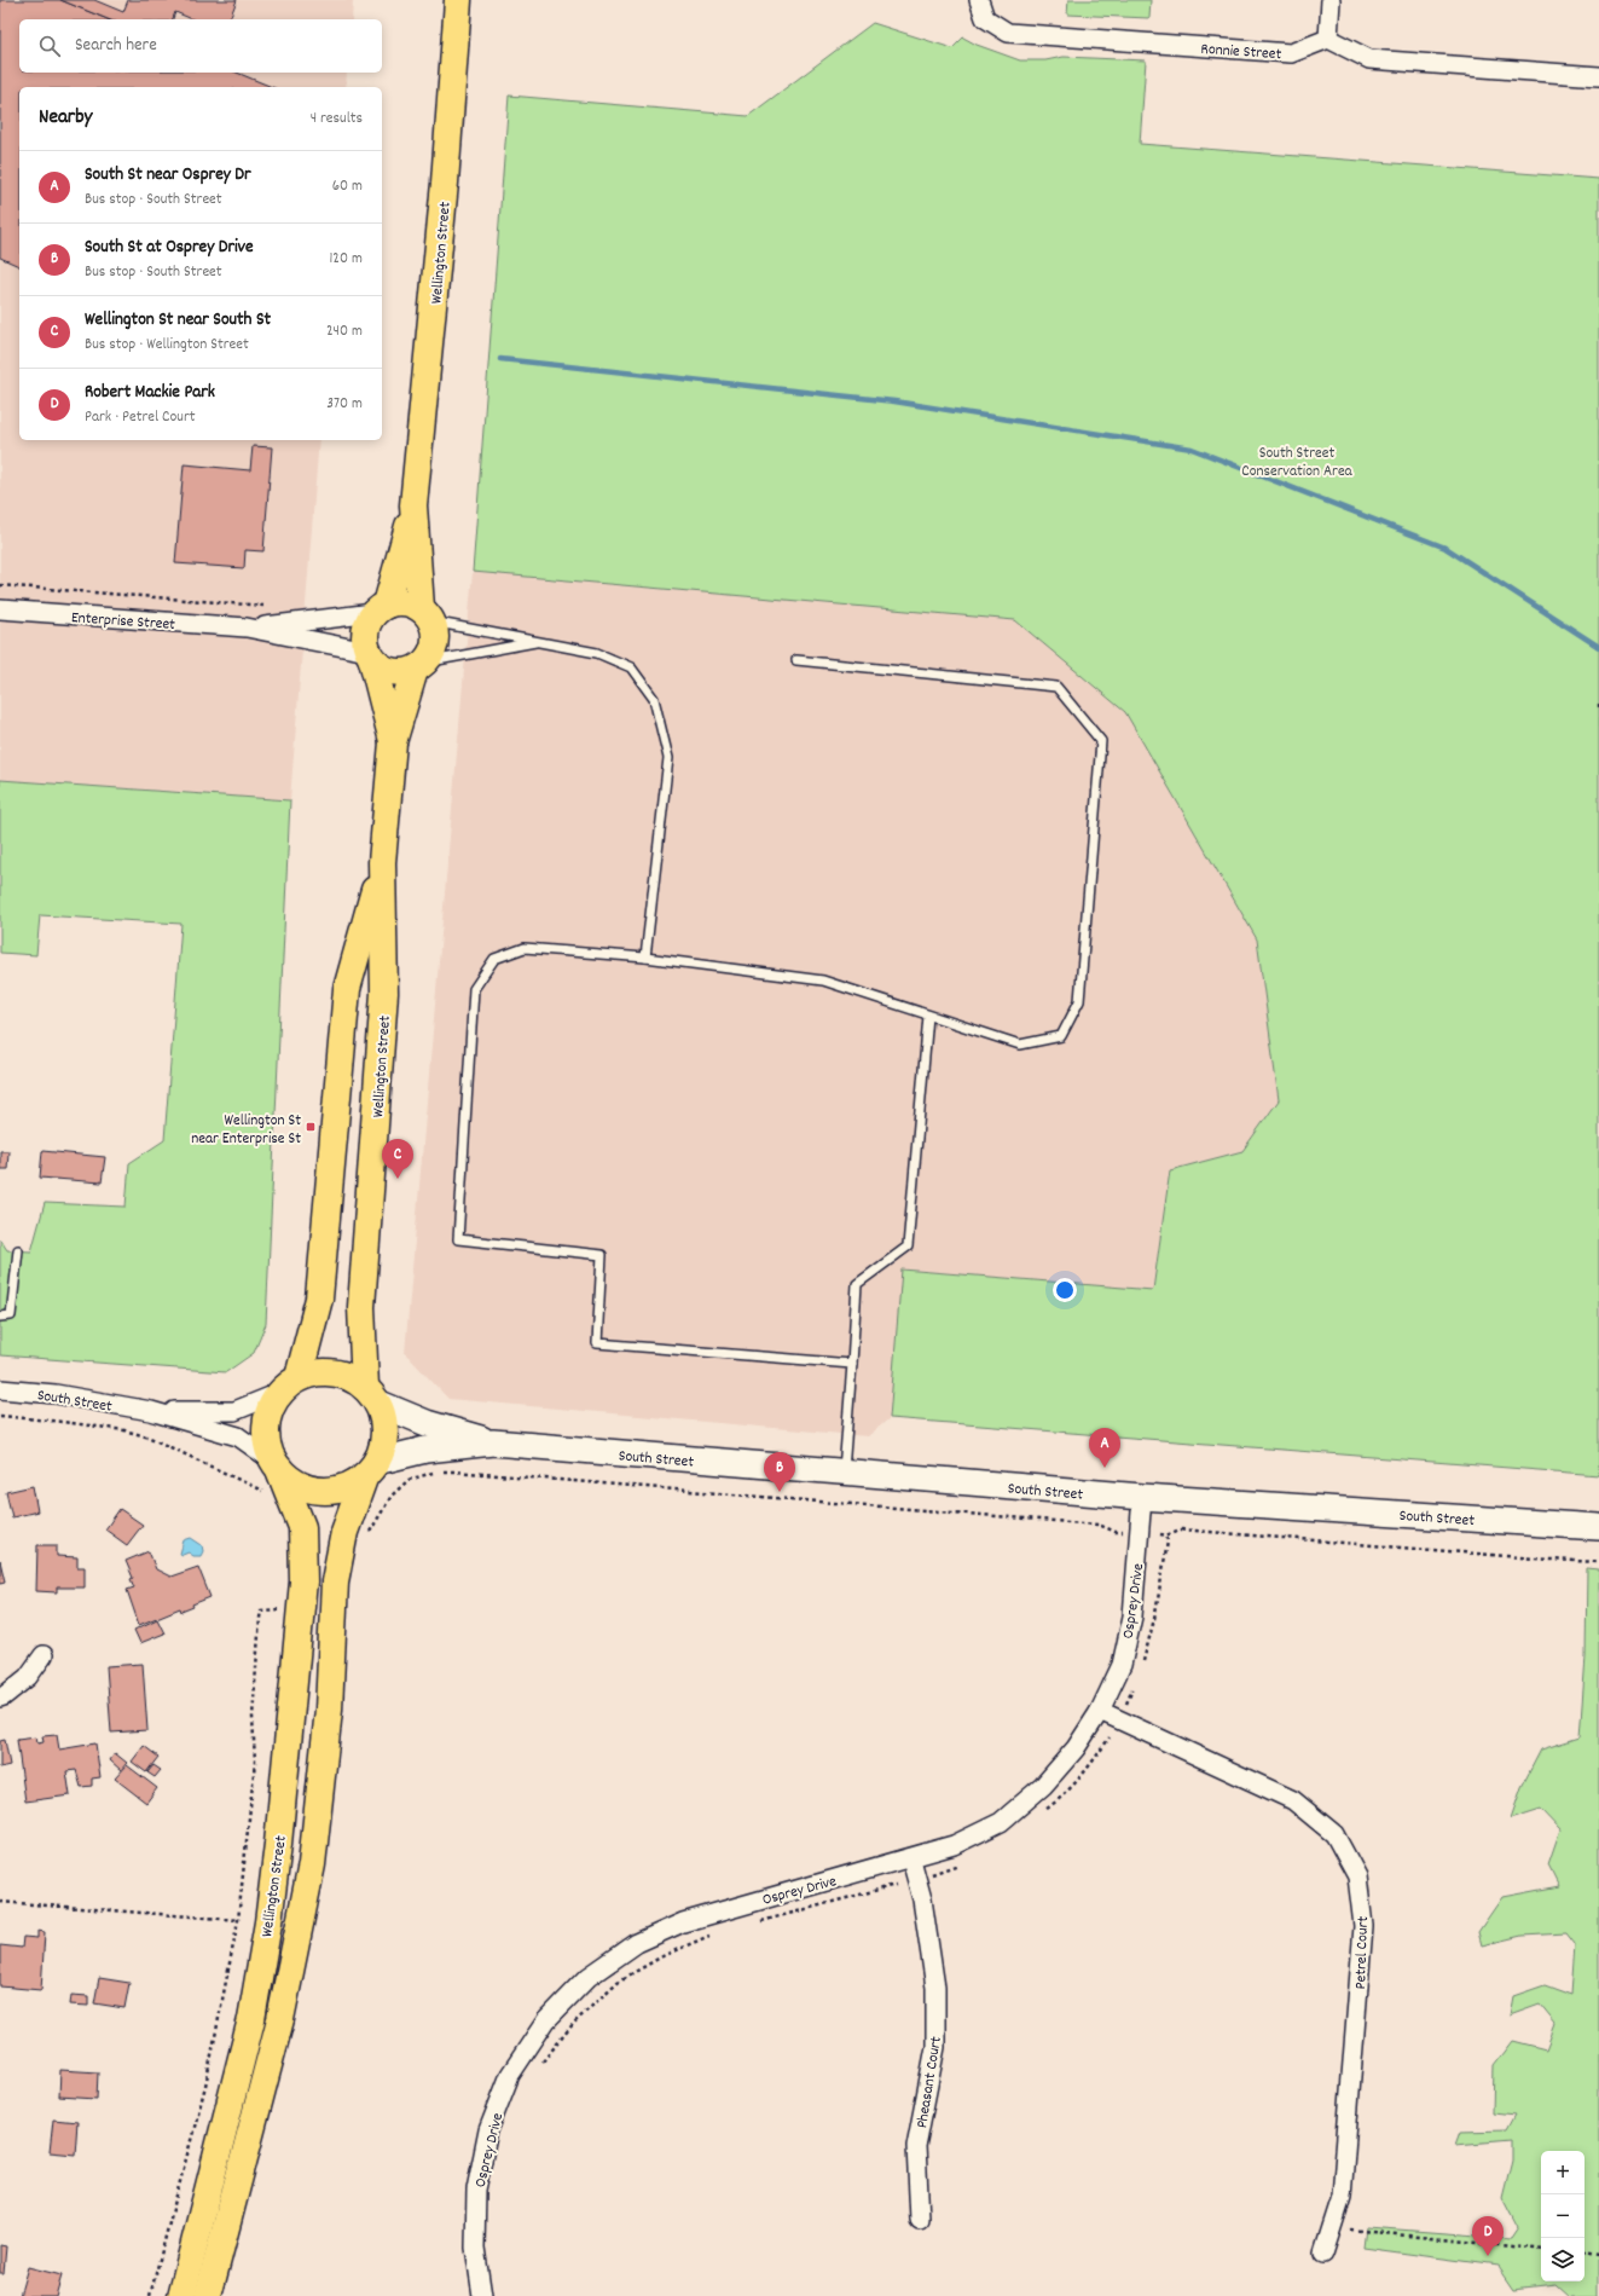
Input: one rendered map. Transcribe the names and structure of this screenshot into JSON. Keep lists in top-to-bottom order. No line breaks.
{"streets":{"main road":["Wellington Street"],"street":["Ronnie Street","Enterprise Street","South Street","Osprey Drive","Petrel Court","Pheasant Court"]},"crossings":[["Wellington Street","Enterprise Street"],["Wellington Street","South Street"],["South Street","Osprey Drive"],["Osprey Drive","Petrel Court"],["Osprey Drive","Pheasant Court"]],"parks":["South Street Conservation Area"],"places":{"transit":["Wellington St near Enterprise St"]},"page":{"search":"Search here","heading":["Nearby","4 results"],"list":[{"mark":"A","name":"South St near Osprey Dr","note":"Bus stop · South Street","value":"60 m"},{"mark":"B","name":"South St at Osprey Drive","note":"Bus stop · South Street","value":"120 m"},{"mark":"C","name":"Wellington St near South St","note":"Bus stop · Wellington Street","value":"240 m"},{"mark":"D","name":"Robert Mackie Park","note":"Park · Petrel Court","value":"370 m"}],"pins":["C","A","B","D"],"map_buttons":["+","−"]}}
